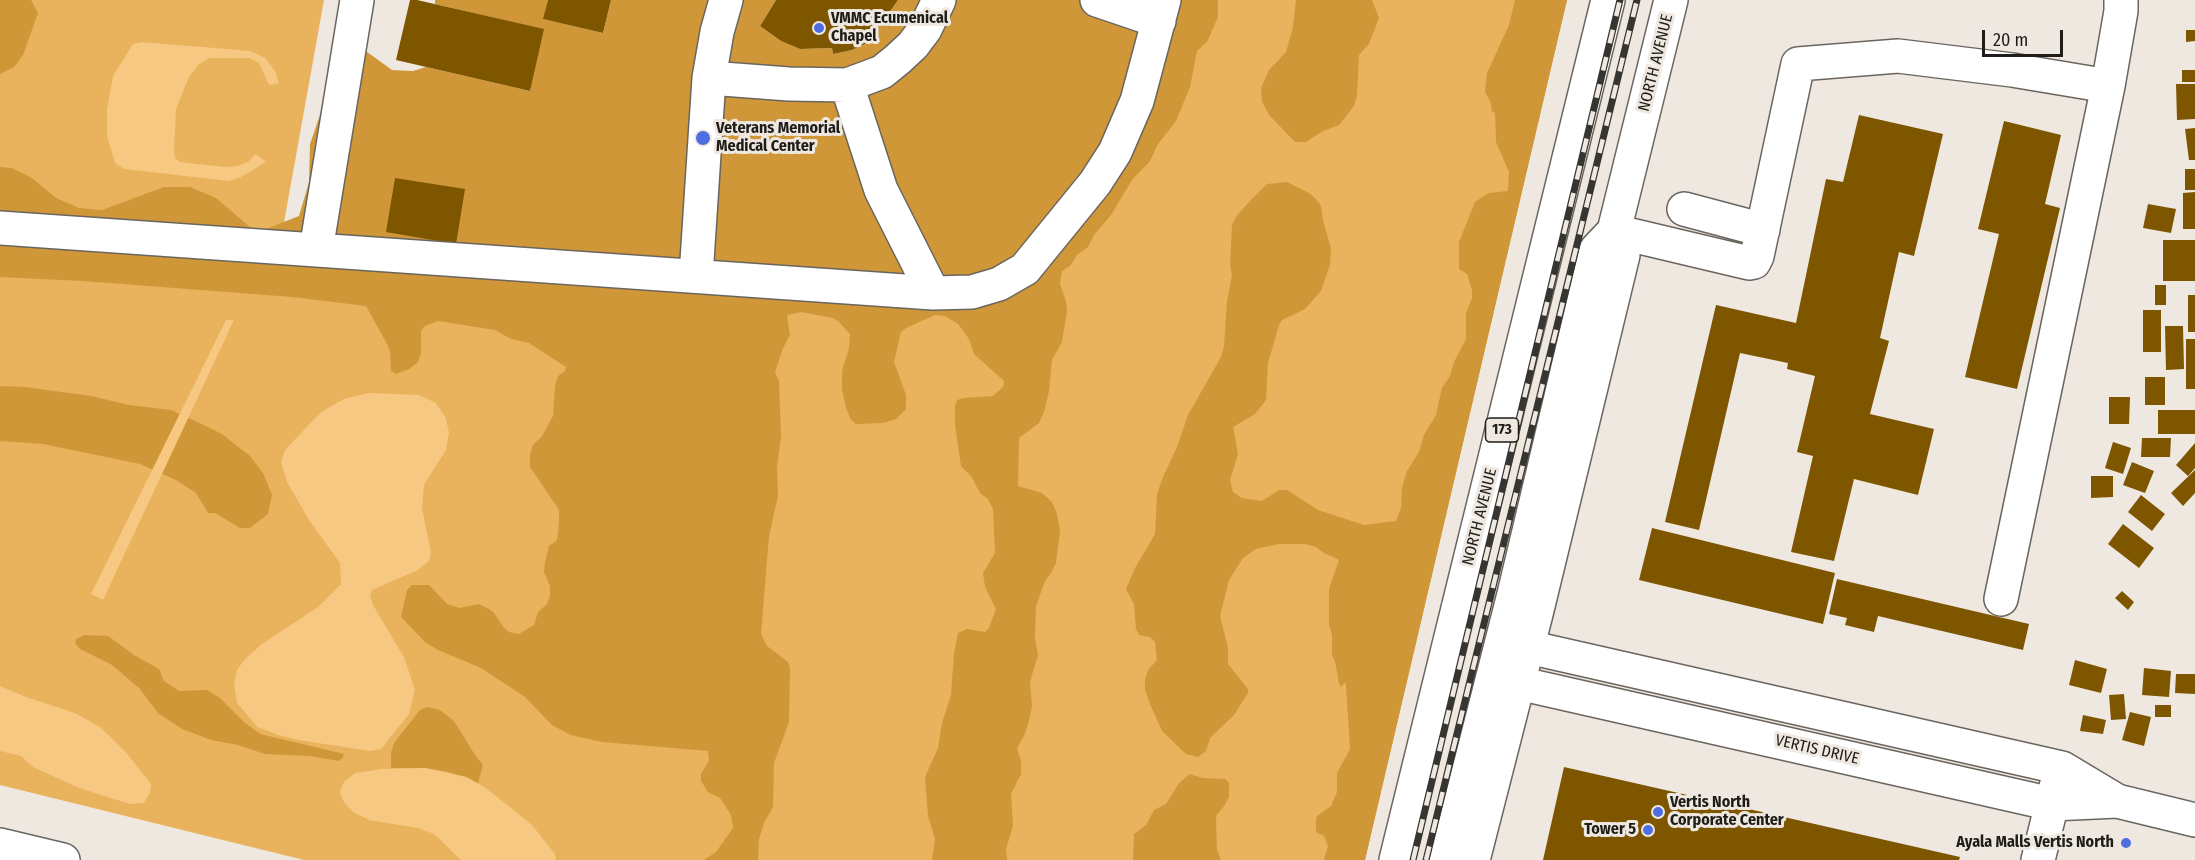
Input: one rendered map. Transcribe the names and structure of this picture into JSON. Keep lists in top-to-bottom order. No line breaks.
{"streets":{"main road":["NORTH AVENUE","173","VERTIS DRIVE"]},"crossings":[["NORTH AVENUE","VERTIS DRIVE"]],"places":["VMMC Ecumenical Chapel","Veterans Memorial Medical Center","Vertis North Corporate Center","Tower 5","Ayala Malls Vertis North"],"scale_bar":"20 m"}
